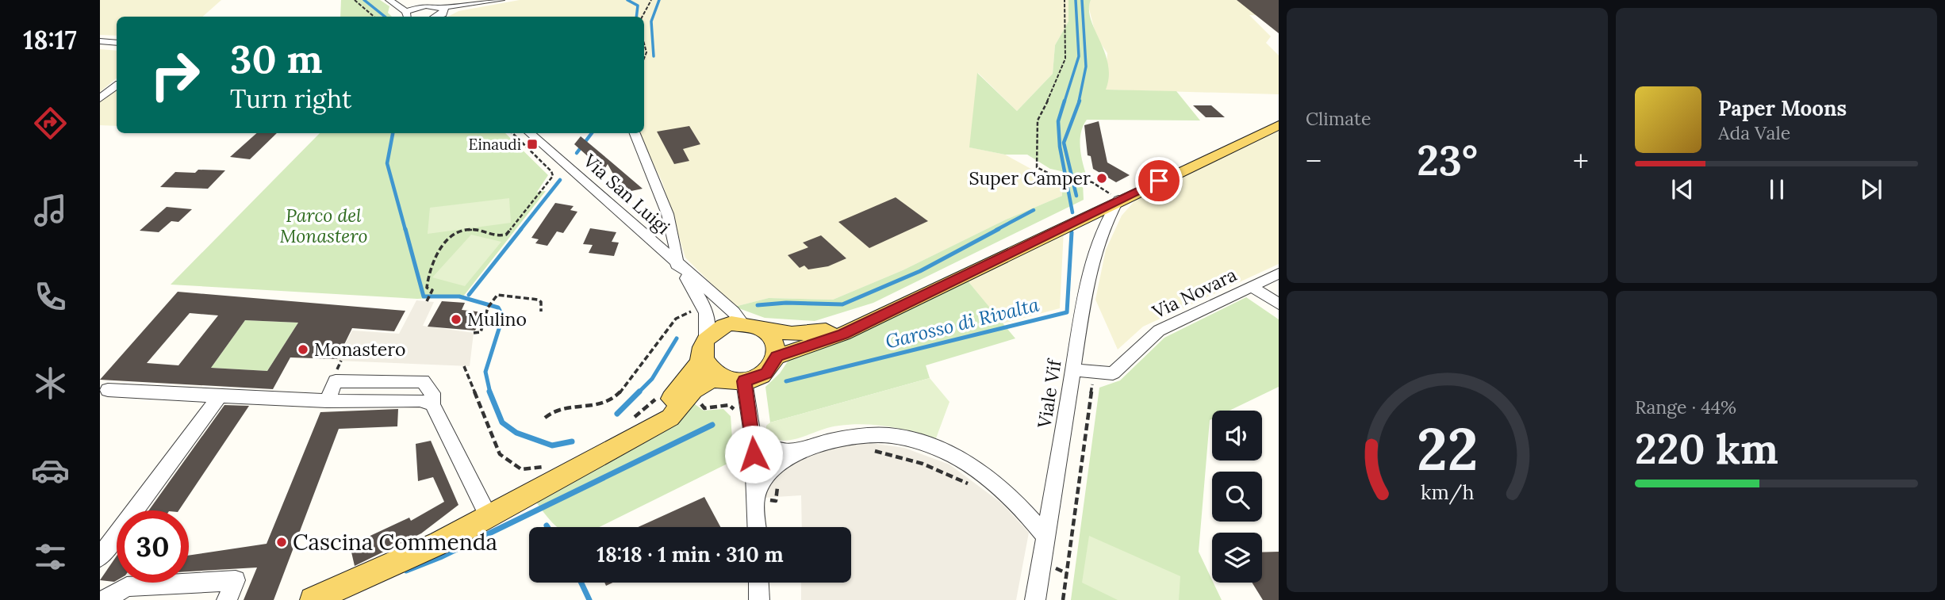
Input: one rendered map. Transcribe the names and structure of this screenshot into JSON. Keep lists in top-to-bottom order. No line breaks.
{"streets":{"street":["Via San Luigi","Via Novara","Viale Vif"]},"crossings":[["Via Novara","Viale Vif"]],"water":["Garosso di Rivalta"],"parks":["Parco del Monastero"],"places":{"transit":["Einaudi"],"other":["Super Camper","Mulino","Monastero","Cascina Commenda"]},"page":{"tabs":"18:17","tile":["Climate",["Range · 44%","220 km"]],"turn":["30 m","Turn right"],"song":["Paper Moons","Ada Vale"],"heat":["−","23°","+"],"limit":"30","trip":"18:18 · 1 min · 310 m","gauge":["22","km/h"]}}
